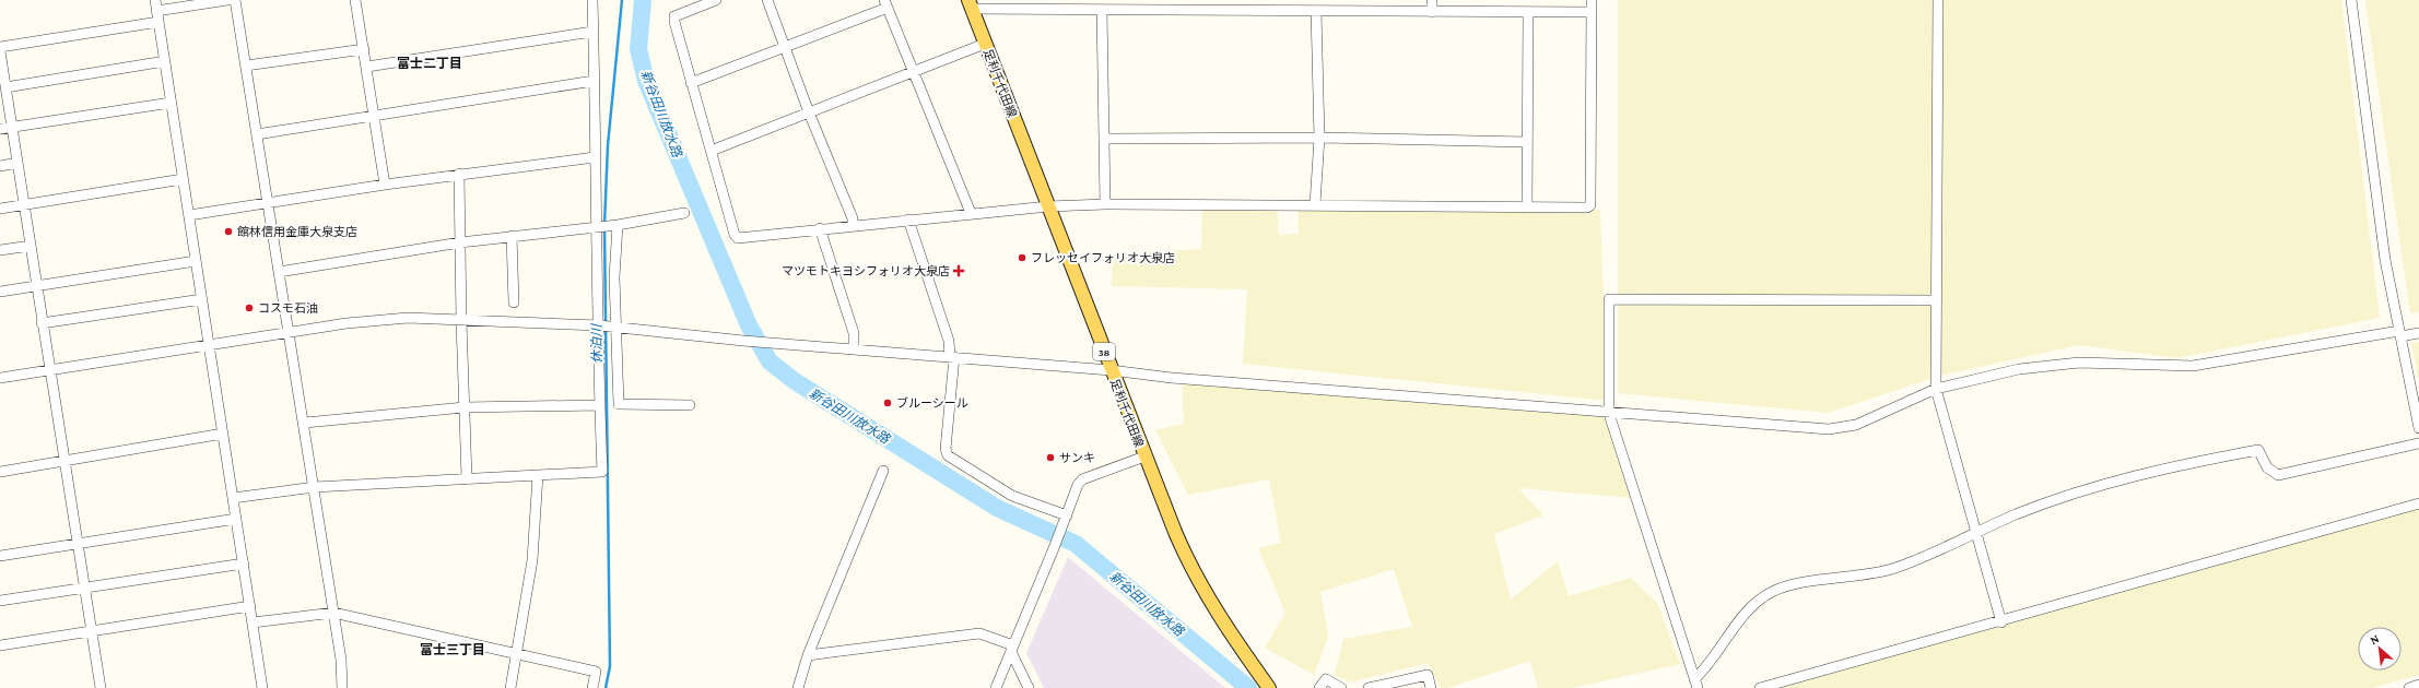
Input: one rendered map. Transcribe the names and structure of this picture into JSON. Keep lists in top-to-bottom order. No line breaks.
{"streets":{"main road":["足利千代田線","38"]},"districts":["富士二丁目","富士三丁目"],"water":["新谷田川放水路","休泊川"],"places":{"other":["館林信用金庫大泉支店","フレッセイフォリオ大泉店","コスモ石油","ブルーシール","サンキ"],"health":["マツモトキヨシフォリオ大泉店"]},"north":"top left"}
